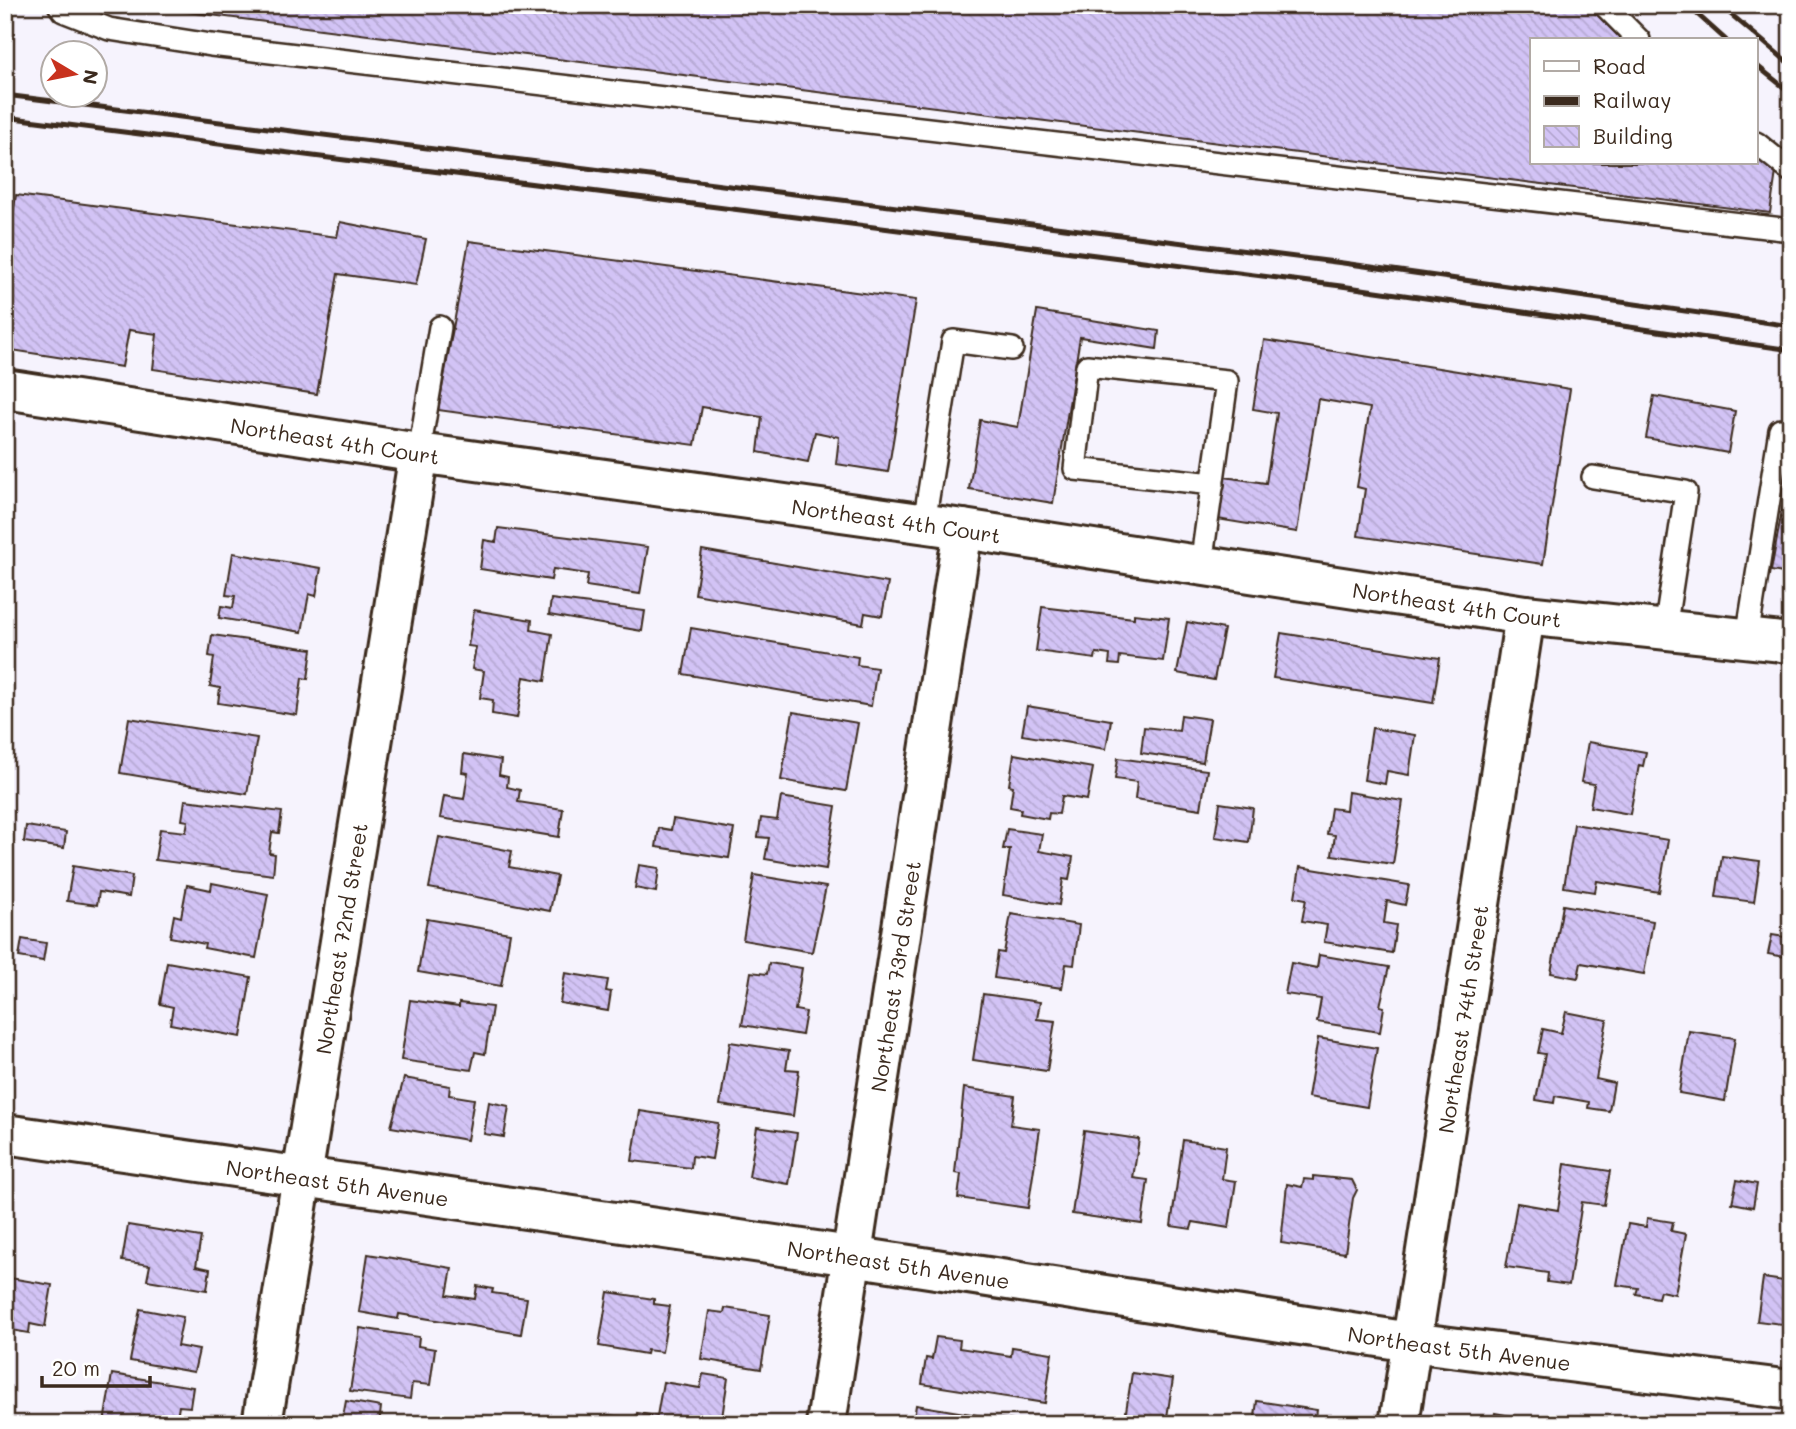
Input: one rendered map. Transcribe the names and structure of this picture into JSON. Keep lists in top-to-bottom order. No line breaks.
{"streets":{"street":["Northeast 4th Court","Northeast 72nd Street","Northeast 73rd Street","Northeast 74th Street","Northeast 5th Avenue"]},"crossings":[["Northeast 4th Court","Northeast 72nd Street"],["Northeast 4th Court","Northeast 73rd Street"],["Northeast 4th Court","Northeast 74th Street"],["Northeast 72nd Street","Northeast 5th Avenue"],["Northeast 73rd Street","Northeast 5th Avenue"],["Northeast 74th Street","Northeast 5th Avenue"]],"legend":["Road","Railway","Building"],"scale_bar":"20 m","north":"right"}
